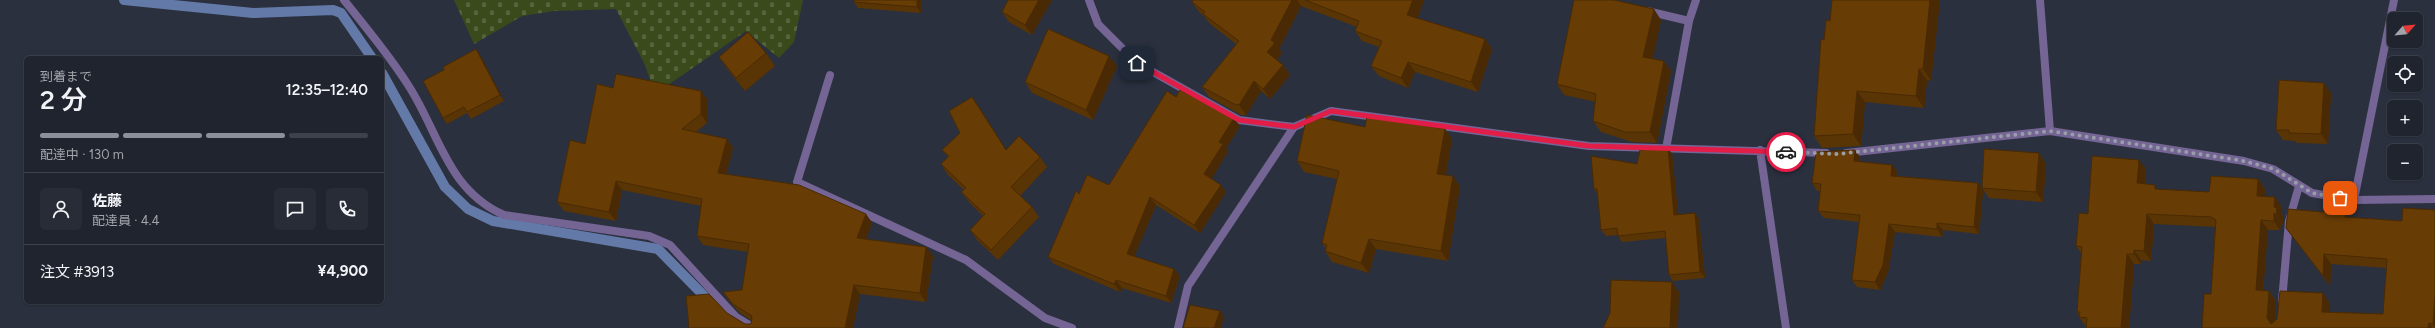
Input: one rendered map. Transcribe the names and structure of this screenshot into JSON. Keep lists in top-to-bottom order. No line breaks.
{"north":"top right","page":{"map_buttons":["+","−"],"heading":["2 分","到着まで","12:35–12:40"],"panel":["佐藤","配達員 · 4.4","注文 #3913","¥4,900"],"bar":"配達中 · 130 m"}}
